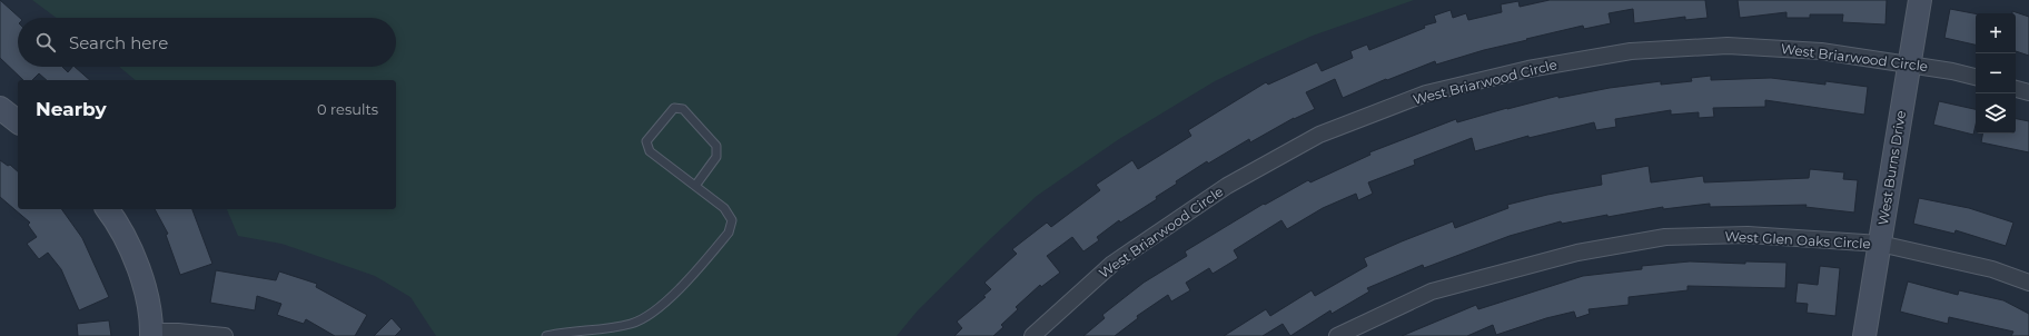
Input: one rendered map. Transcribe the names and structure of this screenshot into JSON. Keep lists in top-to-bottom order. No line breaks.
{"streets":{"street":["West Briarwood Circle","West Burns Drive","West Glen Oaks Circle"]},"crossings":[["West Briarwood Circle","West Burns Drive"],["West Burns Drive","West Glen Oaks Circle"]],"page":{"map_buttons":["+","−"],"search":"Search here","heading":["Nearby","0 results"]}}
